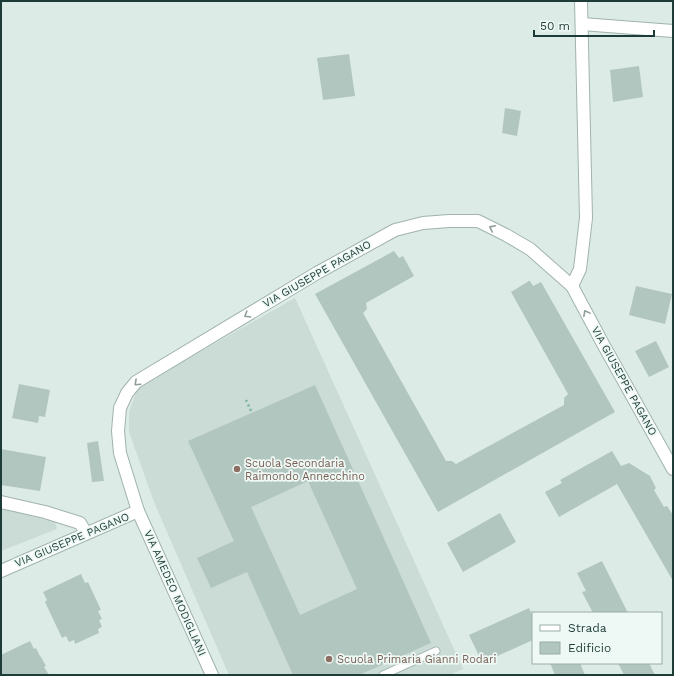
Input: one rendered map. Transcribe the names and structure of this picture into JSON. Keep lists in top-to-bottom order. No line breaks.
{"streets":{"street":["VIA GIUSEPPE PAGANO","VIA AMEDEO MODIGLIANI"]},"crossings":[["VIA GIUSEPPE PAGANO","VIA AMEDEO MODIGLIANI"]],"places":["Scuola Secondaria Raimondo Annecchino","Scuola Primaria Gianni Rodari"],"legend":["Strada","Edificio"],"scale_bar":"50 m"}
